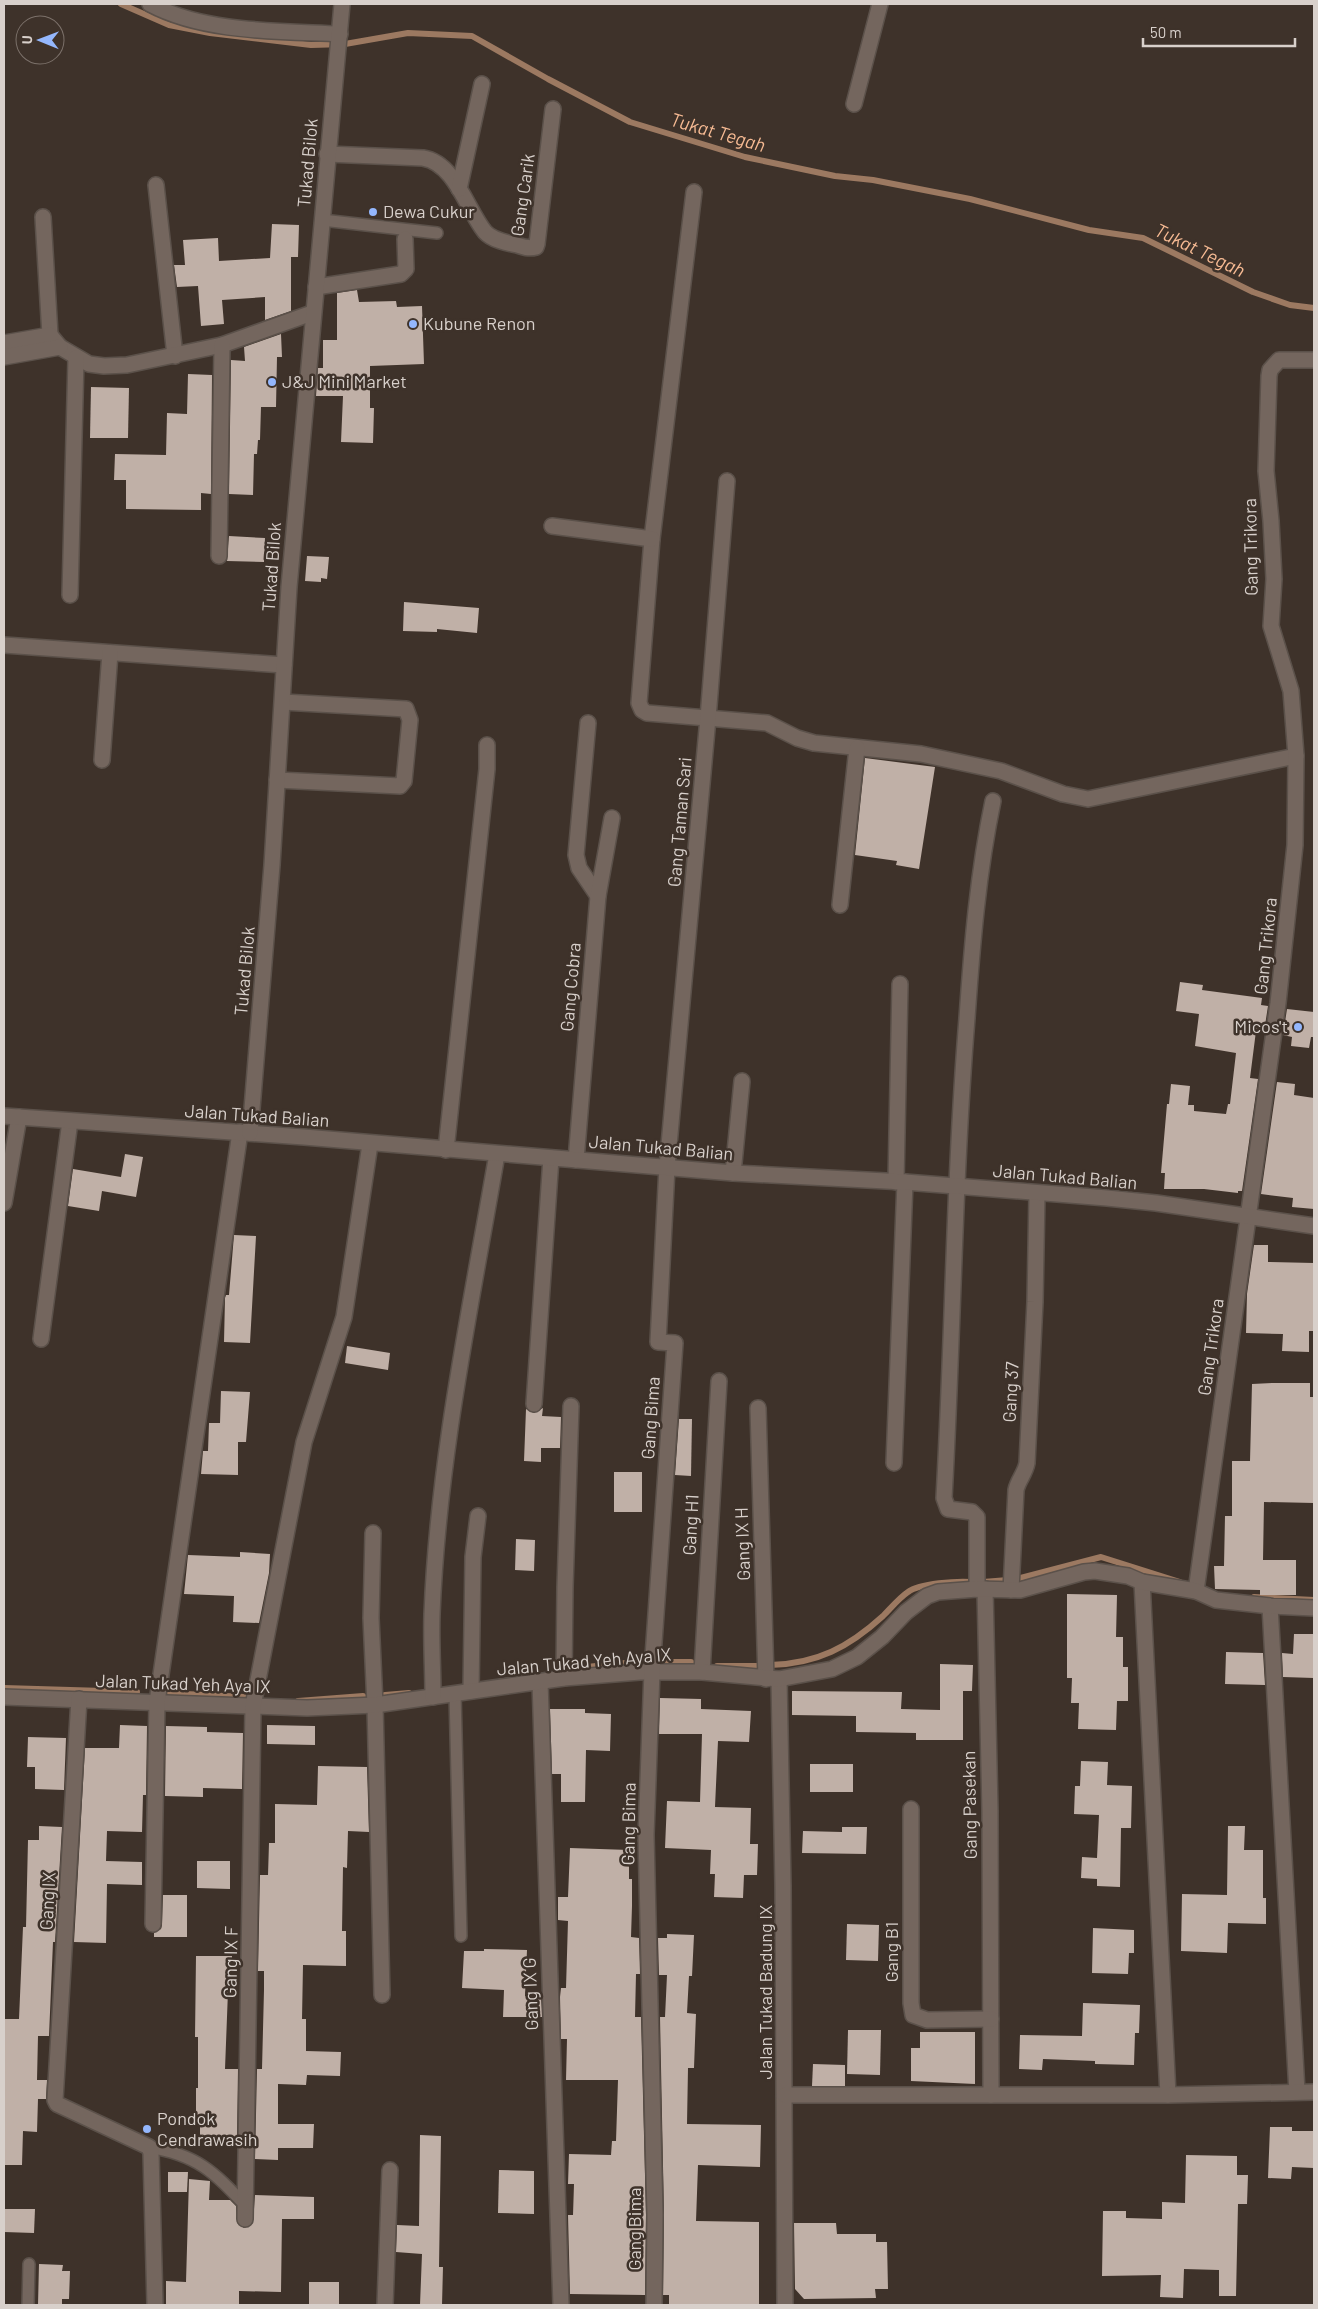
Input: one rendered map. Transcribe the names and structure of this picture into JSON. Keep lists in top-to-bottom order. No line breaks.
{"streets":{"street":["Tukad Bilok","Gang Carik","Gang Trikora","Gang Taman Sari","Gang Cobra","Jalan Tukad Balian","Gang 37","Gang Bima","Gang H1","Gang IX H","Jalan Tukad Yeh Aya IX","Gang Pasekan","Gang IX","Gang B1","Gang IX F","Jalan Tukad Badung IX","Gang IX G"]},"crossings":[["Tukad Bilok","Gang Carik"],["Tukad Bilok","Jalan Tukad Balian"],["Tukad Bilok","Jalan Tukad Yeh Aya IX"],["Gang Trikora","Jalan Tukad Balian"],["Gang Trikora","Jalan Tukad Yeh Aya IX"],["Gang Taman Sari","Jalan Tukad Balian"],["Gang Taman Sari","Gang Bima"],["Gang Cobra","Jalan Tukad Balian"],["Jalan Tukad Balian","Gang 37"],["Jalan Tukad Balian","Gang Pasekan"],["Jalan Tukad Balian","Gang IX F"],["Gang 37","Jalan Tukad Yeh Aya IX"],["Gang Bima","Jalan Tukad Yeh Aya IX"],["Gang H1","Jalan Tukad Yeh Aya IX"],["Gang IX H","Jalan Tukad Yeh Aya IX"],["Gang IX H","Jalan Tukad Badung IX"],["Jalan Tukad Yeh Aya IX","Gang Pasekan"],["Jalan Tukad Yeh Aya IX","Gang IX"],["Jalan Tukad Yeh Aya IX","Gang IX F"],["Jalan Tukad Yeh Aya IX","Jalan Tukad Badung IX"],["Jalan Tukad Yeh Aya IX","Gang IX G"],["Gang Pasekan","Gang B1"]],"water":["Tukat Tegah"],"places":["Dewa Cukur","Kubune Renon","J&J Mini Market","Micos't","Pondok Cendrawasih"],"scale_bar":"50 m","north":"left"}
